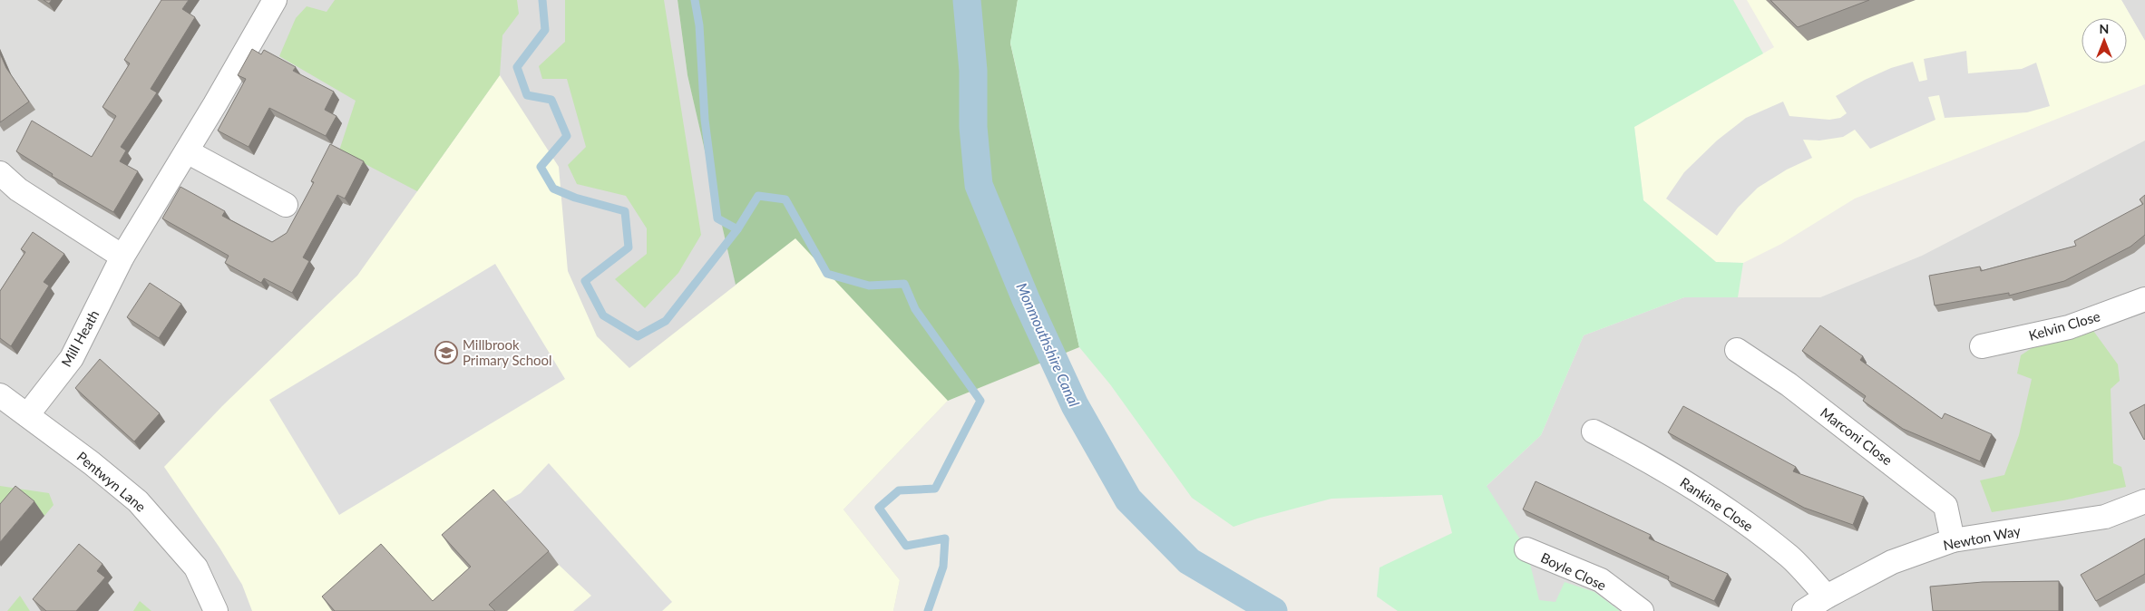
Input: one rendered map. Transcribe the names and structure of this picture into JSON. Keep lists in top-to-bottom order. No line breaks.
{"streets":{"street":["Kelvin Close","Mill Heath","Marconi Close","Pentwyn Lane","Rankine Close","Newton Way","Boyle Close"]},"crossings":[["Mill Heath","Pentwyn Lane"],["Marconi Close","Newton Way"],["Rankine Close","Newton Way"]],"water":["Monmouthshire Canal"],"places":{"school or university":["Millbrook Primary School"]},"north":"top"}
